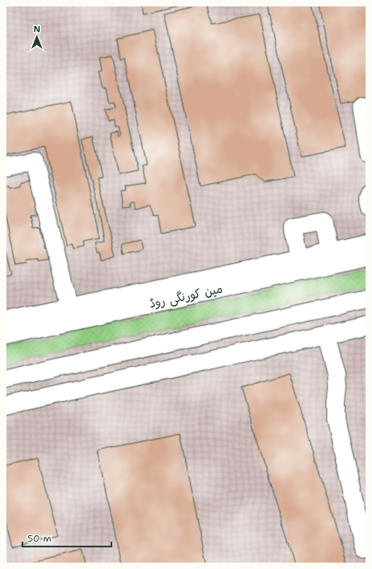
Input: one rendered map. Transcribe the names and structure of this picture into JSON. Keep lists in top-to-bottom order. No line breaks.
{"streets":{"main road":["مین کورنگی روڈ"]},"scale_bar":"50 m","north":"top"}
